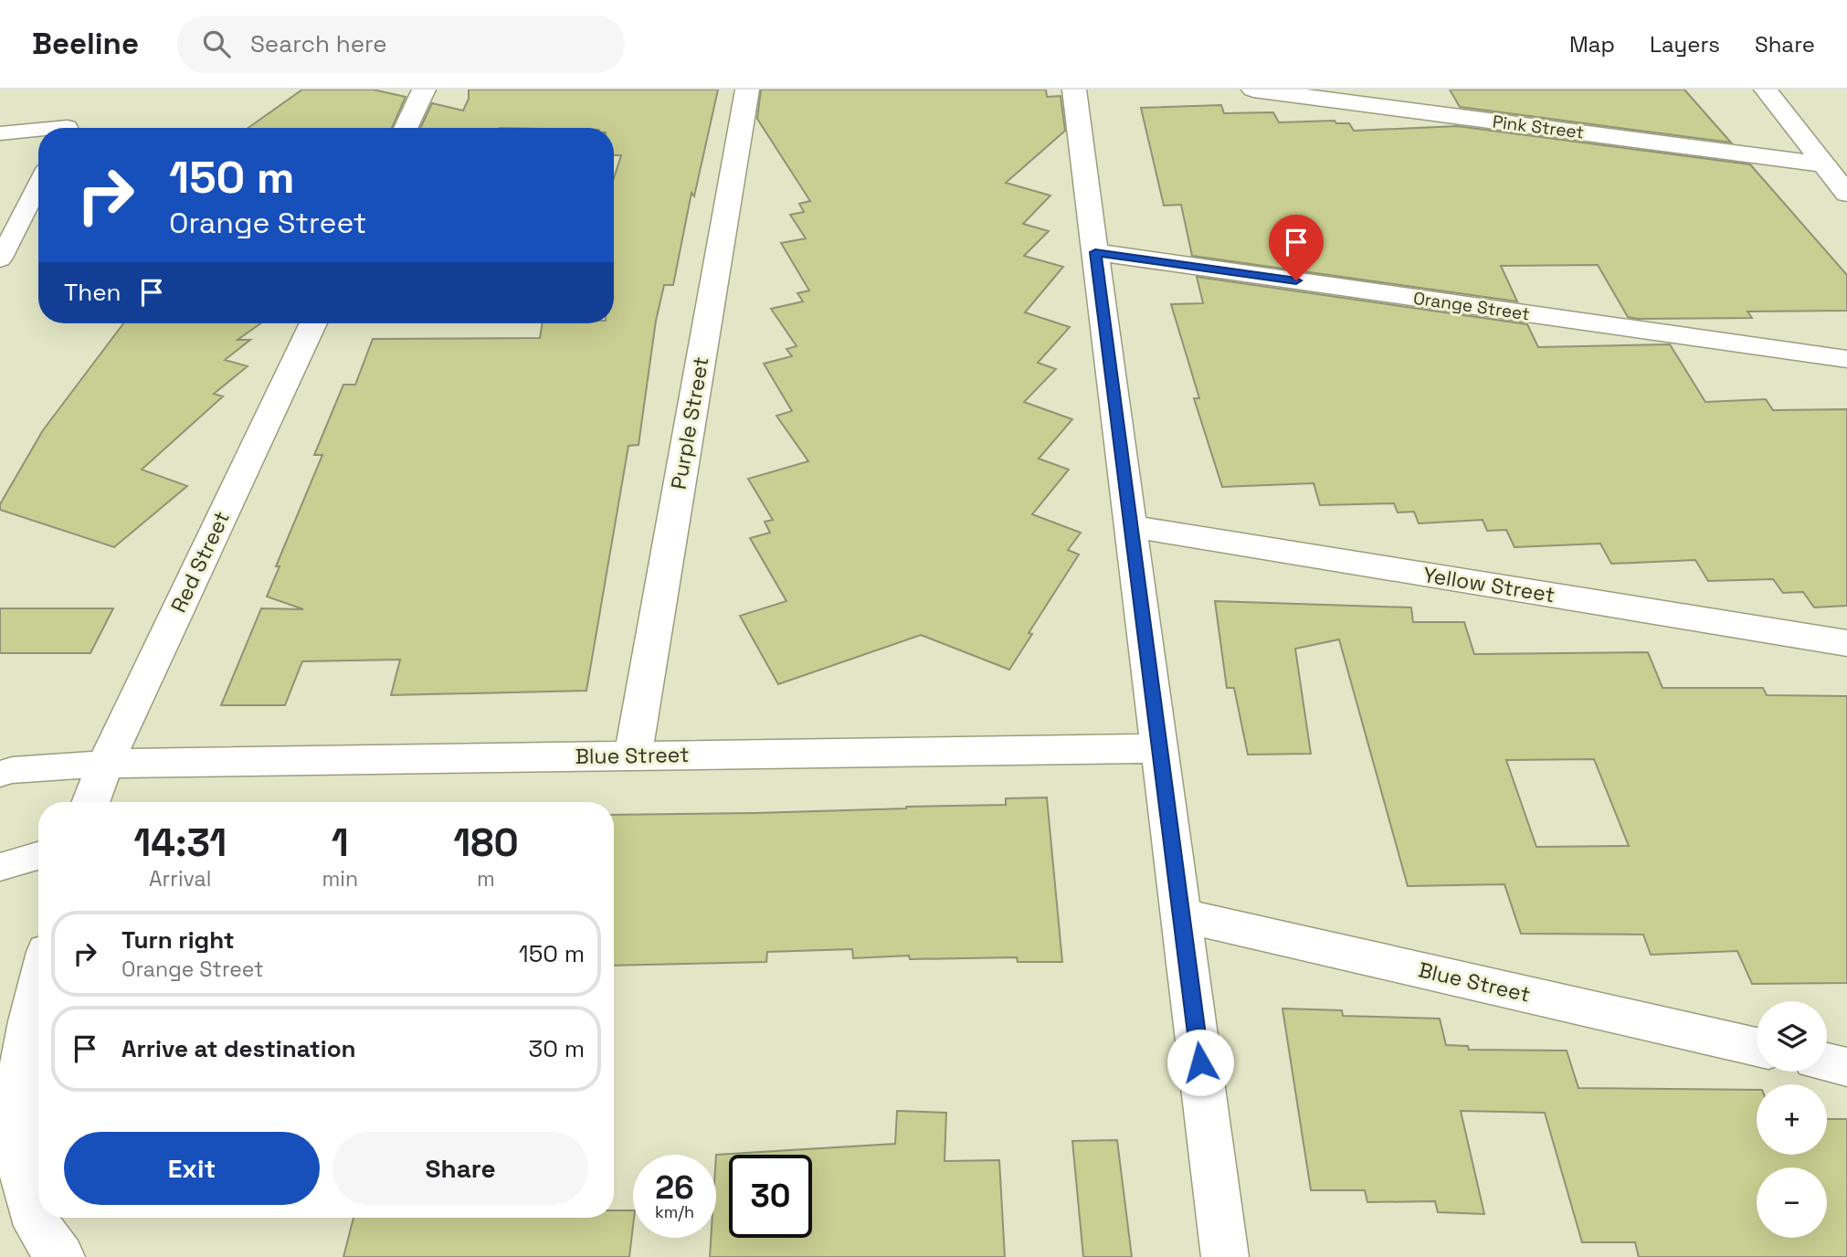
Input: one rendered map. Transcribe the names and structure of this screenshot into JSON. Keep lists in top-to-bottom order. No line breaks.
{"streets":{"street":["Pink Street","Orange Street","Purple Street","Red Street","Yellow Street","Blue Street"]},"crossings":[["Purple Street","Blue Street"],["Red Street","Blue Street"]],"page":{"header":"Beeline","search":"Search here","nav":["Map","Layers","Share"],"turn":["150 m","Orange Street"],"then":"Then","eta":["14:31","Arrival","1","min","180","m"],"list":[{"name":"Turn right","note":"Orange Street","value":"150 m"},{"name":"Arrive at destination","value":"30 m"}],"map_buttons":["+","−"],"buttons":["Exit","Share"],"speed":"26 km/h","limit":"30"}}
